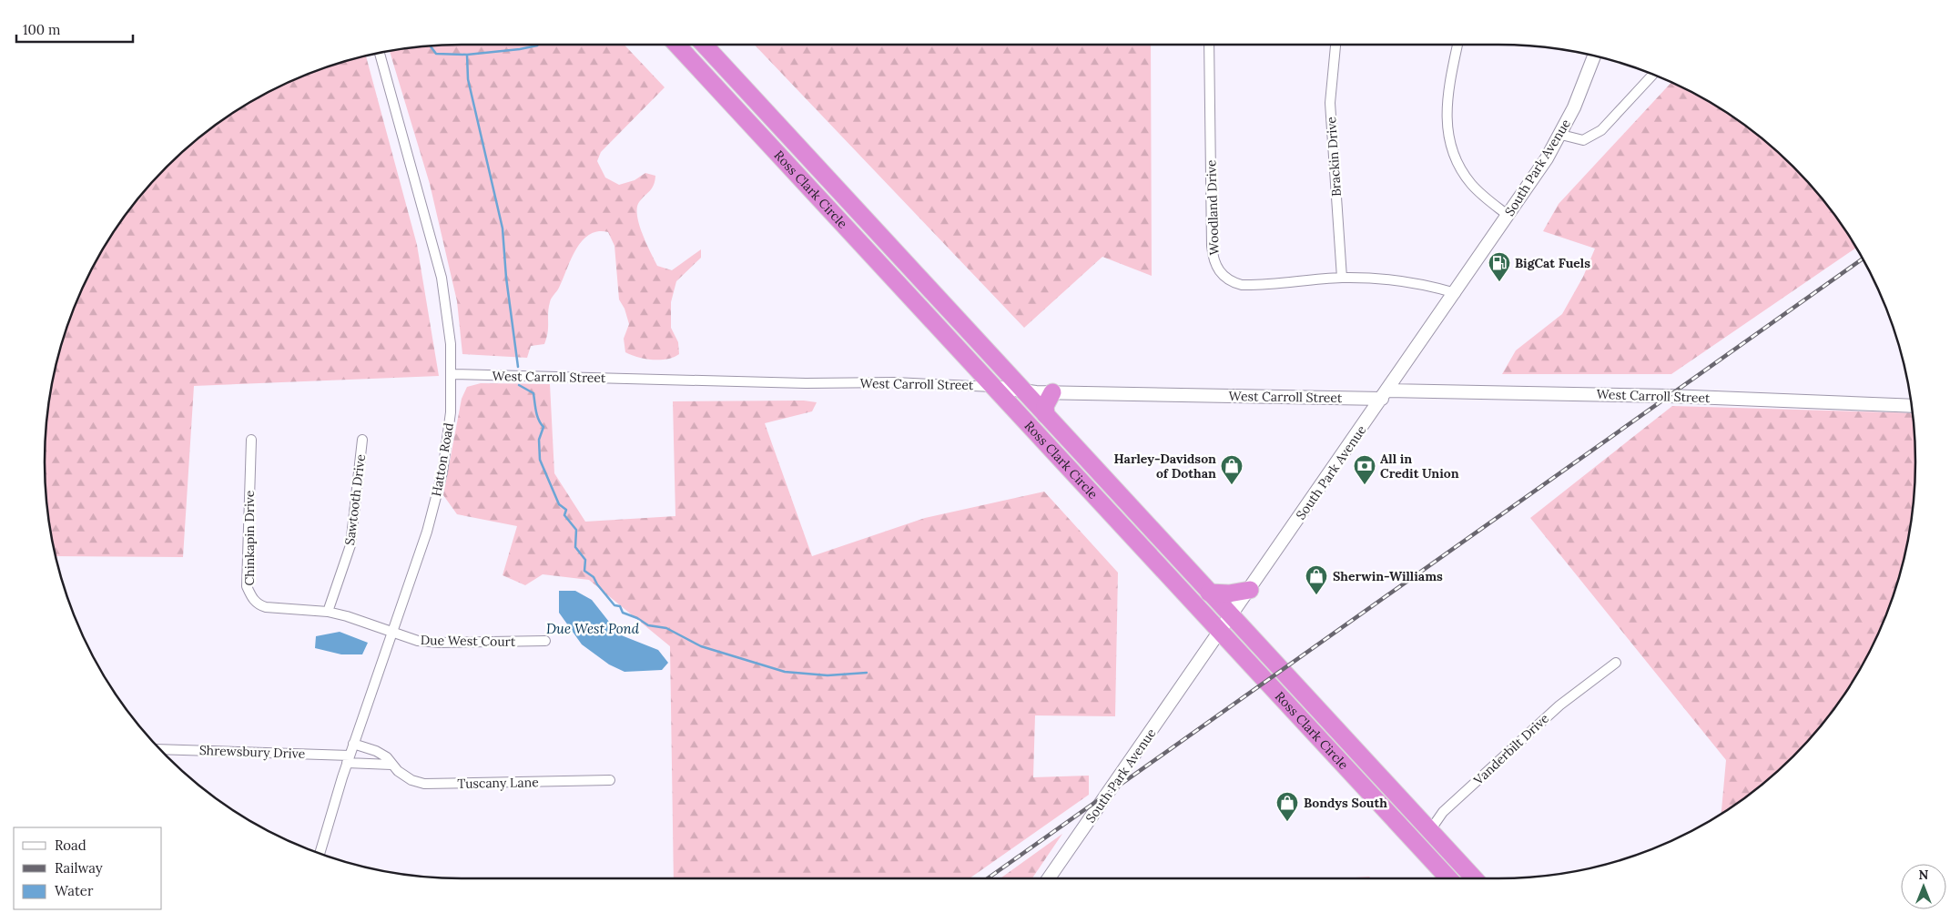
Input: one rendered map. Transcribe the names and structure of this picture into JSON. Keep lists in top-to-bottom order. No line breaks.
{"streets":{"highway":["Ross Clark Circle"],"street":["Brackin Drive","South Park Avenue","Woodland Drive","West Carroll Street","Hatton Road","Sawtooth Drive","Chinkapin Drive","Due West Court","Vanderbilt Drive","Shrewsbury Drive","Tuscany Lane"]},"crossings":[["Brackin Drive","Woodland Drive"],["South Park Avenue","Ross Clark Circle"],["South Park Avenue","Woodland Drive"],["South Park Avenue","West Carroll Street"],["Ross Clark Circle","West Carroll Street"],["Ross Clark Circle","Vanderbilt Drive"],["West Carroll Street","Hatton Road"],["Hatton Road","Chinkapin Drive"],["Hatton Road","Due West Court"],["Hatton Road","Shrewsbury Drive"],["Hatton Road","Tuscany Lane"],["Sawtooth Drive","Chinkapin Drive"],["Chinkapin Drive","Due West Court"]],"water":["Due West Pond"],"places":{"fuel station":["BigCat Fuels"],"shop":["Harley-Davidson of Dothan","Sherwin-Williams","Bondys South"],"bank":["All in Credit Union"]},"legend":["Road","Railway","Water"],"scale_bar":"100 m","north":"top"}
